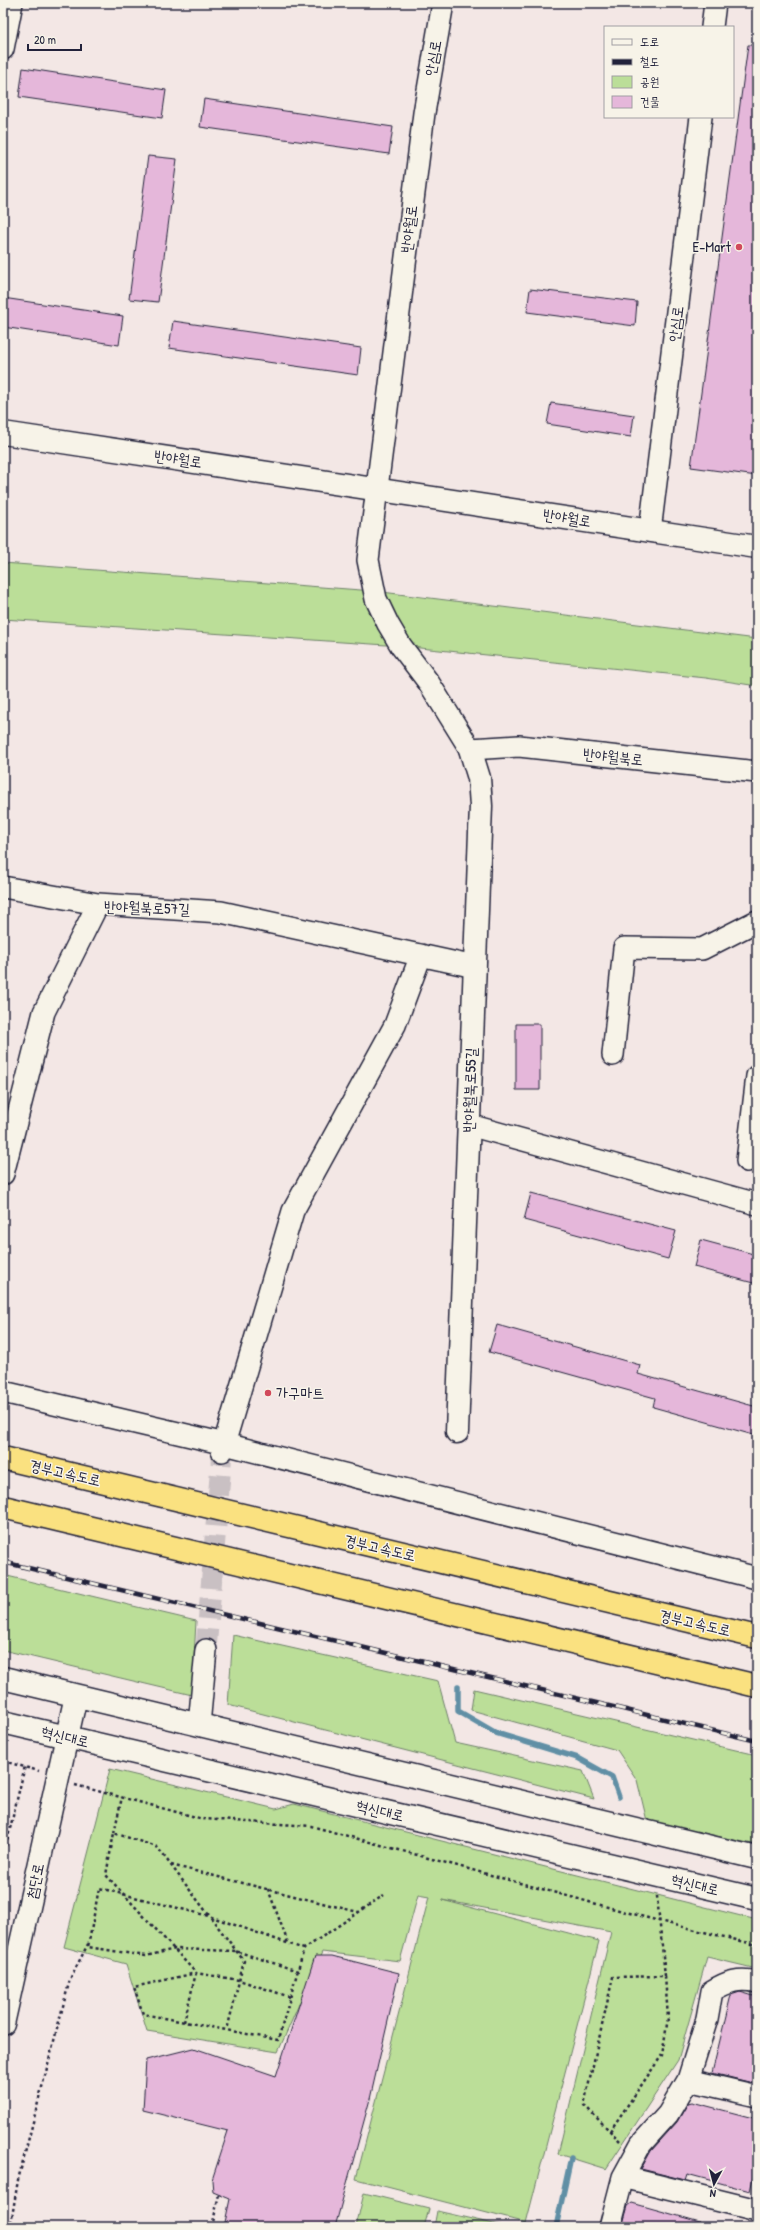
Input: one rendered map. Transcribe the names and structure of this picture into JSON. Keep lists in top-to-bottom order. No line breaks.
{"streets":{"highway":["경부고속도로"],"main road":["반야월로","반야월북로55길","혁신대로","첨단로"],"street":["안심로","반야월북로","반야월북로57길"]},"crossings":[["안심로","반야월로"],["반야월로","반야월북로"],["반야월로","반야월북로55길"],["반야월북로","반야월북로55길"],["반야월북로57길","반야월북로55길"],["혁신대로","첨단로"]],"places":["E-Mart","가구마트"],"legend":["도로","철도","공원","건물"],"scale_bar":"20 m","north":"bottom"}
